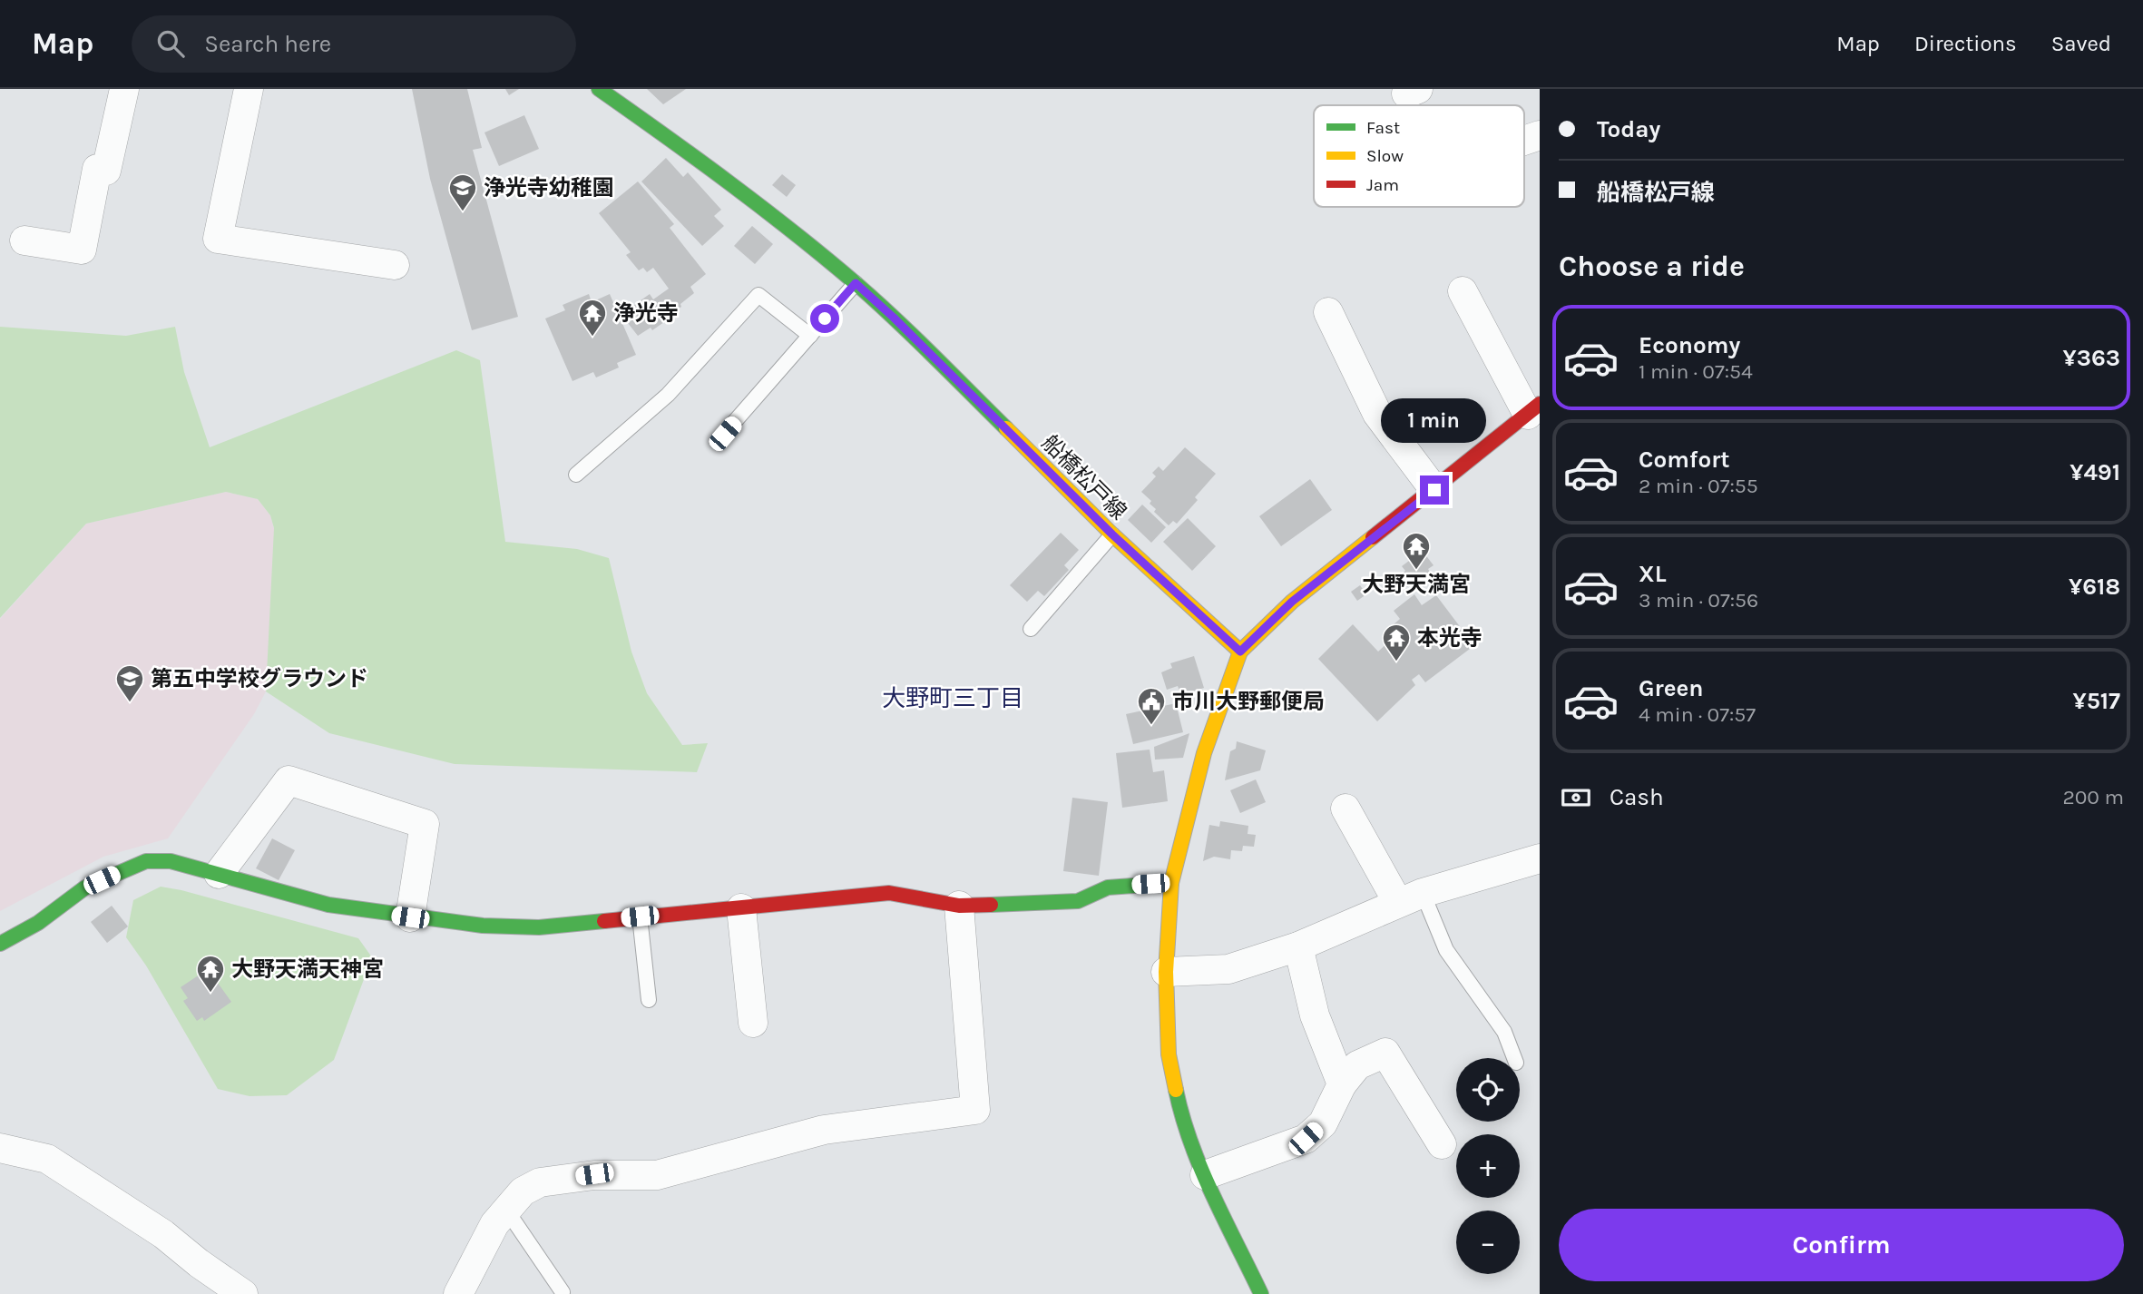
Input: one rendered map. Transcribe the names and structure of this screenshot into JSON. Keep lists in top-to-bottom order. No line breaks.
{"streets":{"street":["船橋松戸線"]},"districts":["大野町三丁目"],"places":{"school or university":["浄光寺幼稚園","第五中学校グラウンド"],"temple":["浄光寺","大野天満宮","本光寺","大野天満天神宮"],"public building":["市川大野郵便局"]},"legend":["Fast","Slow","Jam"],"page":{"header":"Map","search":"Search here","nav":["Map","Directions","Saved"],"banner":["Today","船橋松戸線"],"heading":"Choose a ride","list":[{"name":"Economy","note":"1 min · 07:54","value":"¥363"},{"name":"Comfort","note":"2 min · 07:55","value":"¥491"},{"name":"XL","note":"3 min · 07:56","value":"¥618"},{"name":"Green","note":"4 min · 07:57","value":"¥517"}],"bubble":"1 min","pay":["Cash","200 m"],"map_buttons":["+","−"],"buttons":"Confirm"}}
